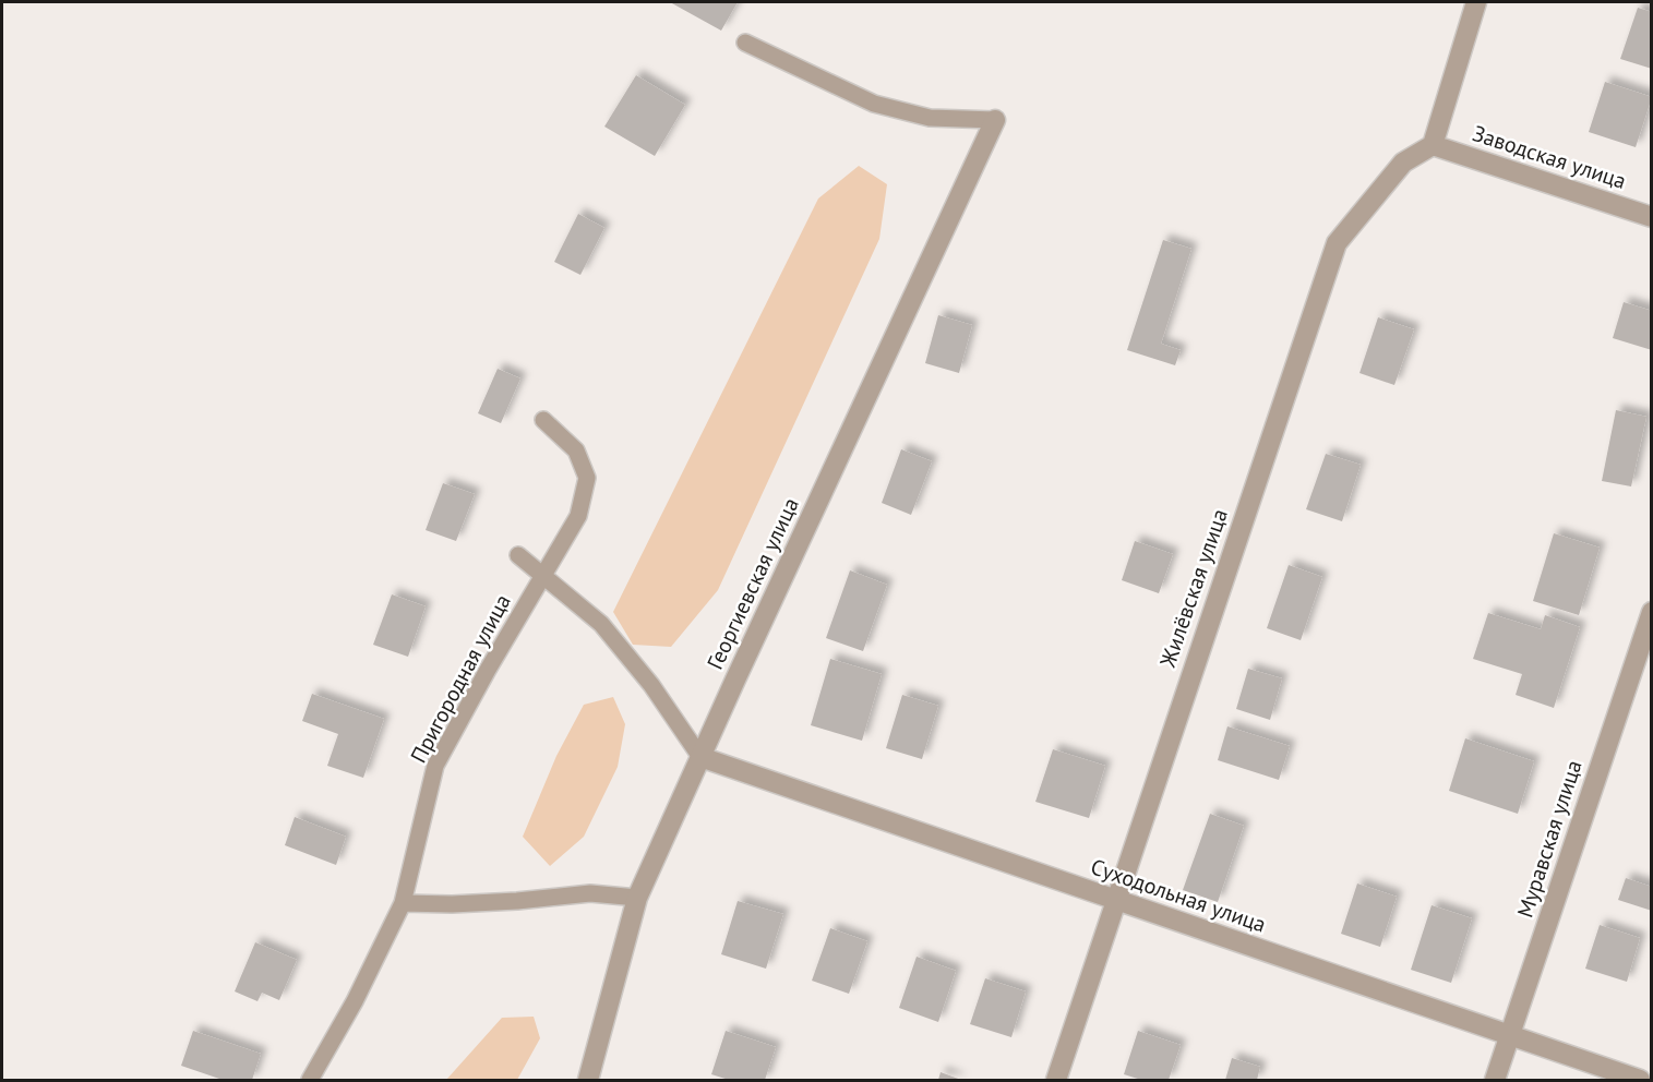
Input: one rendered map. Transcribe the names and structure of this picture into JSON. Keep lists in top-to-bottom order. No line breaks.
{"streets":{"street":["Заводская улица","Георгиевская улица","Жилёвская улица","Муравская улица","Суходольная улица"],"lane":["Пригородная улица"]},"crossings":[["Заводская улица","Жилёвская улица"],["Георгиевская улица","Суходольная улица"],["Жилёвская улица","Суходольная улица"],["Муравская улица","Суходольная улица"]]}
